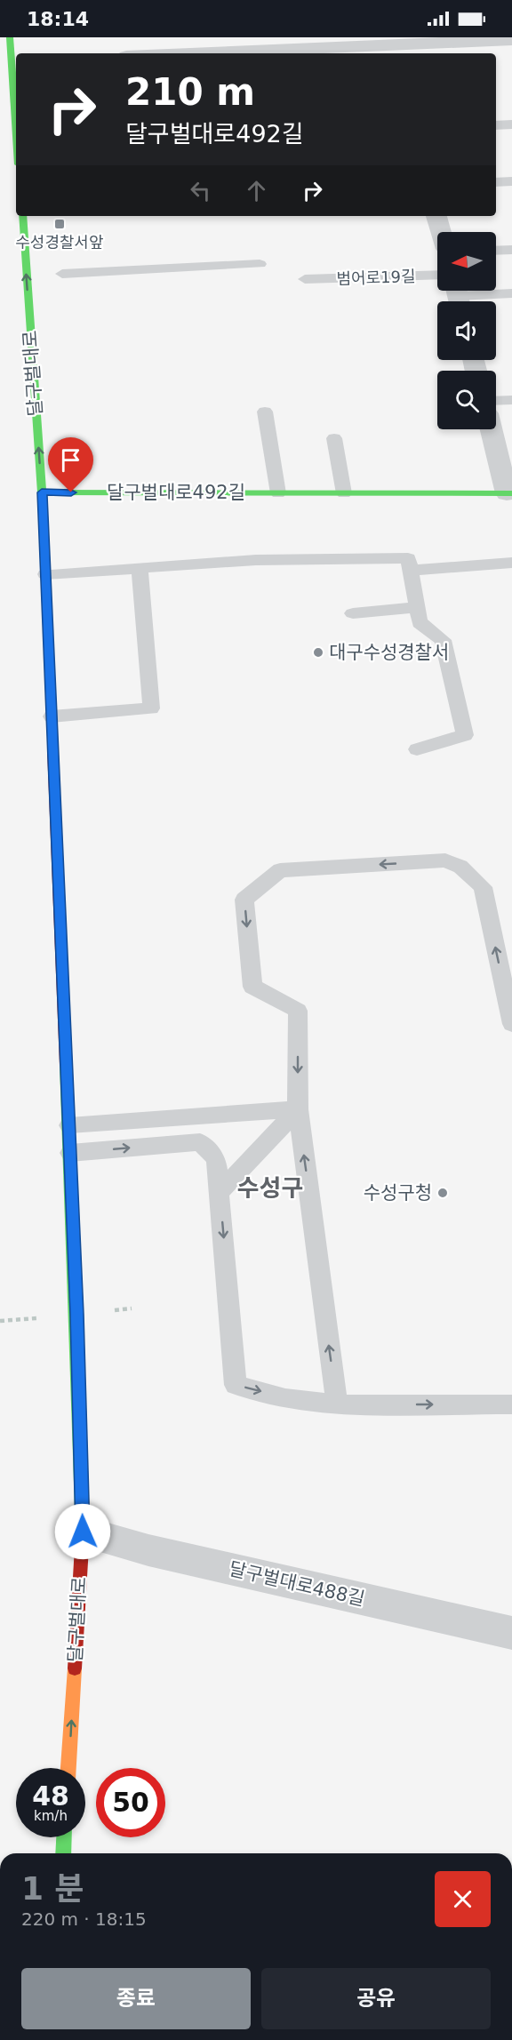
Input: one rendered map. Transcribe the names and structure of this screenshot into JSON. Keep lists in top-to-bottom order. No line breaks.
{"streets":{"main road":["달구벌대로","달구벌대로492길"],"street":["달구벌대로488길"],"lane":["범어로19길"]},"crossings":[["달구벌대로","달구벌대로492길"],["달구벌대로","달구벌대로488길"]],"districts":["수성구"],"places":{"transit":["수성경찰서앞"],"other":["대구수성경찰서","수성구청"]},"north":"left","page":{"status":"18:14","turn":["210 m","달구벌대로492길"],"speed":"48 km/h","limit":"50","heading":["1 분","220 m · 18:15"],"buttons":["종료","공유"]}}
